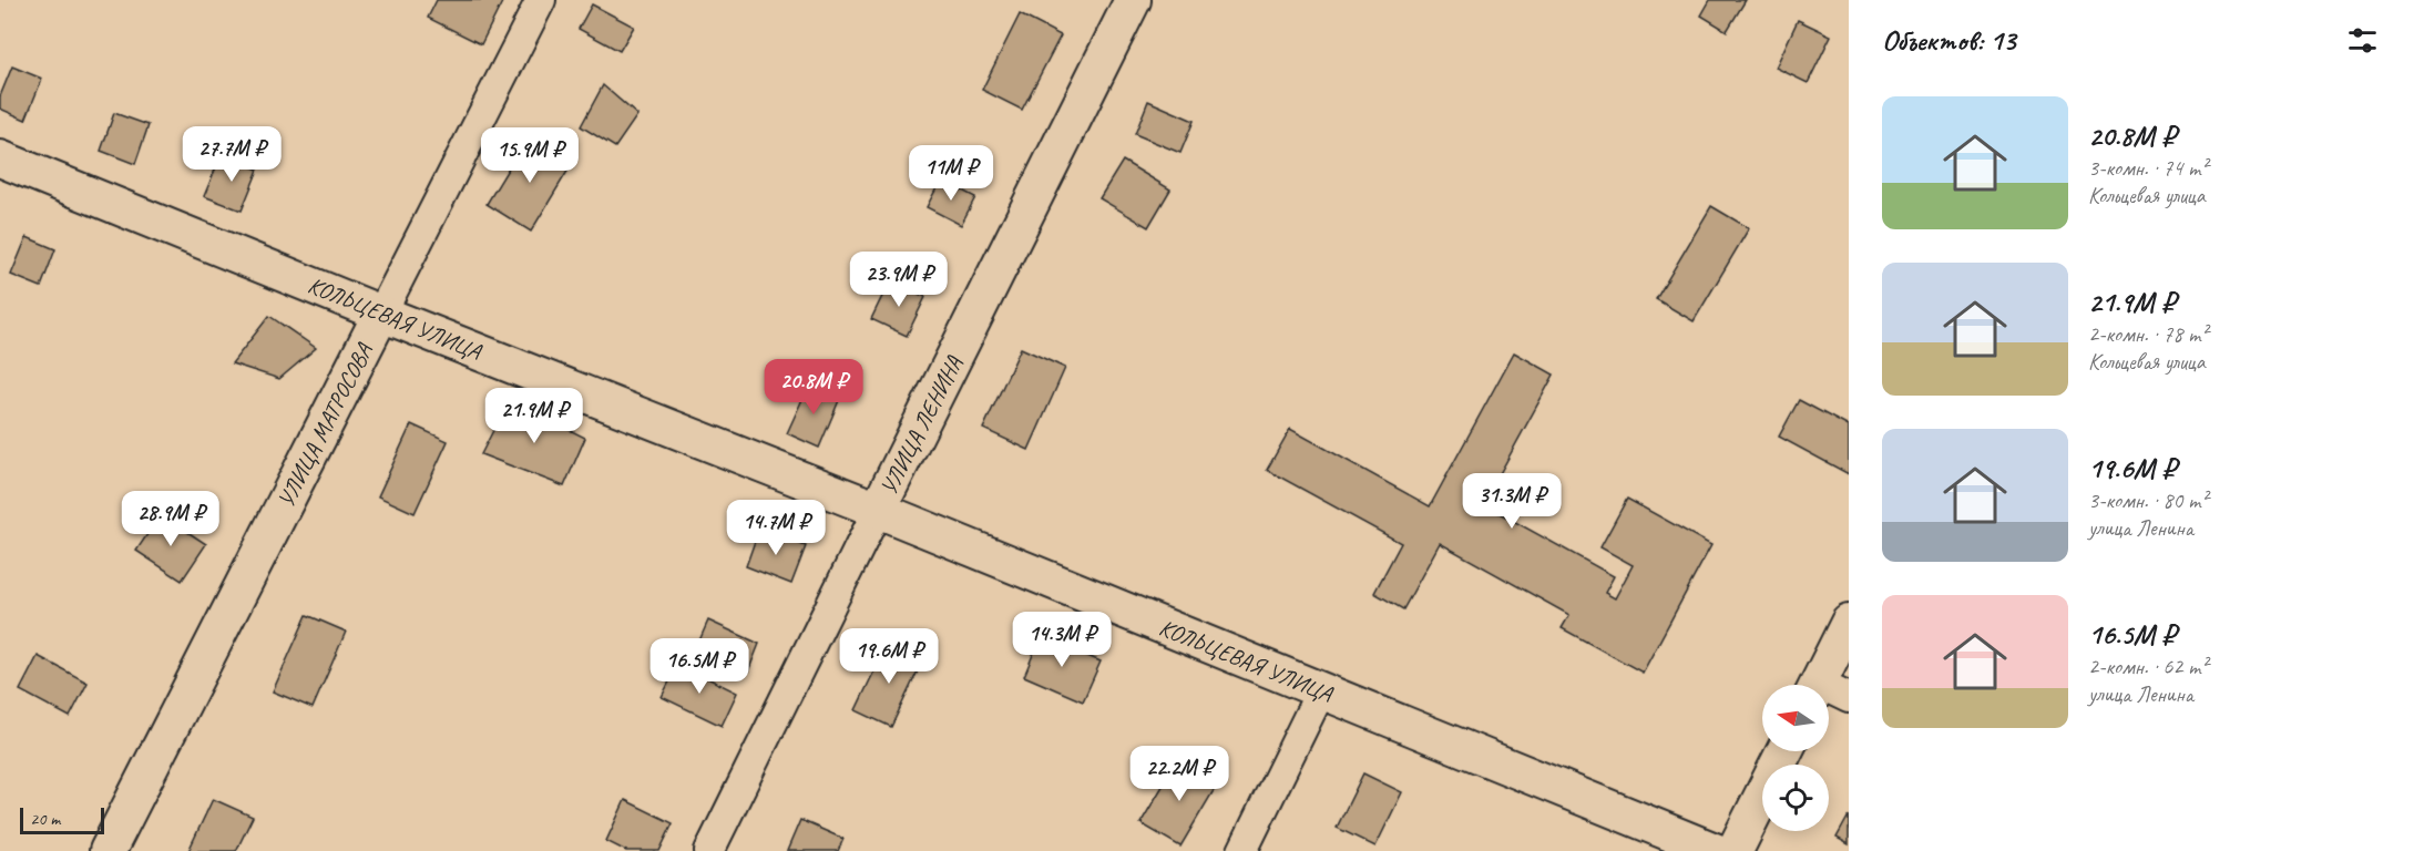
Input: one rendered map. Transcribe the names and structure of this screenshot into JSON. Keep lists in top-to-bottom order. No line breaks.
{"streets":{"street":["КОЛЬЦЕВАЯ УЛИЦА","УЛИЦА МАТРОСОВА","УЛИЦА ЛЕНИНА"]},"crossings":[["КОЛЬЦЕВАЯ УЛИЦА","УЛИЦА МАТРОСОВА"],["КОЛЬЦЕВАЯ УЛИЦА","УЛИЦА ЛЕНИНА"]],"scale_bar":"20 m","north":"left","page":{"heading":"Объектов: 13","list":[{"name":"20.8M ₽","note":"3-комн. · 74 m² · Кольцевая улица"},{"name":"21.9M ₽","note":"2-комн. · 78 m² · Кольцевая улица"},{"name":"19.6M ₽","note":"3-комн. · 80 m² · улица Ленина"},{"name":"16.5M ₽","note":"2-комн. · 62 m² · улица Ленина"}],"price":["27.7M ₽","15.9M ₽","11M ₽","23.9M ₽","20.8M ₽","21.9M ₽","31.3M ₽","28.9M ₽","14.7M ₽","14.3M ₽","19.6M ₽","16.5M ₽","22.2M ₽"],"scale":"20 m"}}
